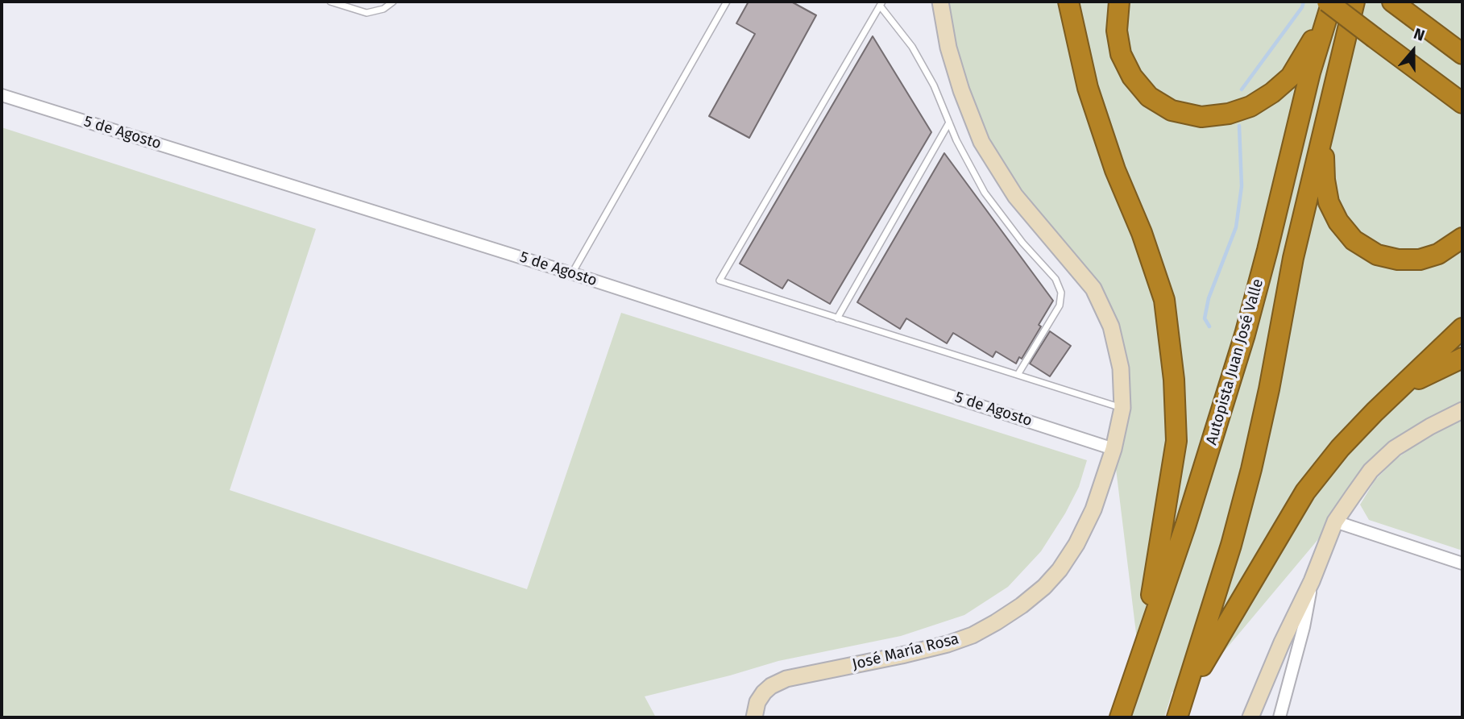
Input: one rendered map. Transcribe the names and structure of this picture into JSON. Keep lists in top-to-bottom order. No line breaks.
{"streets":{"highway":["Autopista Juan José Valle"],"main road":["José María Rosa"],"street":["5 de Agosto"]},"crossings":[["5 de Agosto","José María Rosa"]],"north":"top"}
